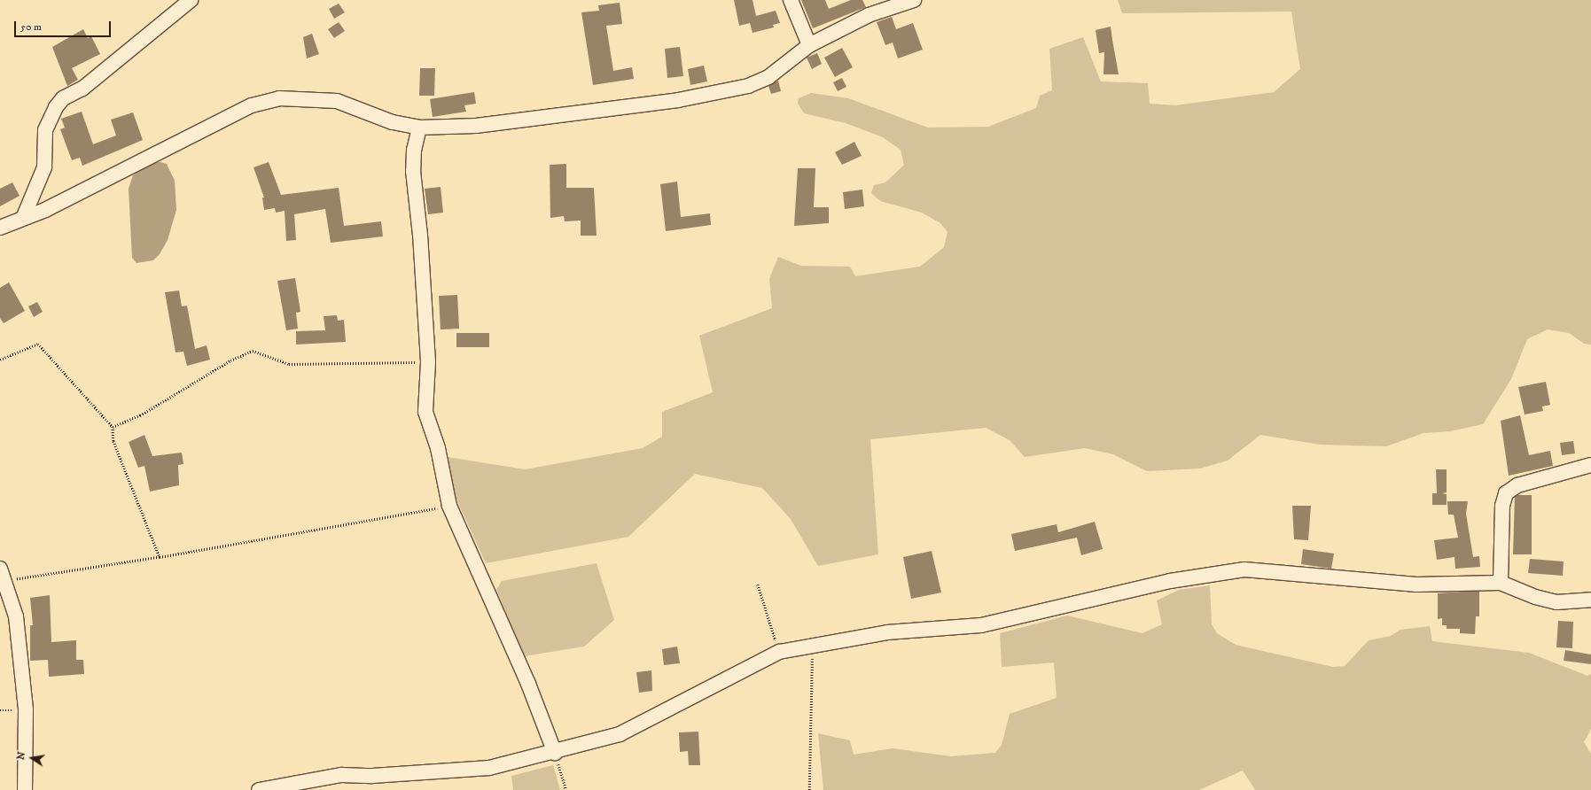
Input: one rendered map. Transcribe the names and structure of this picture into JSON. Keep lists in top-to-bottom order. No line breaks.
{"scale_bar":"50 m","north":"left"}
